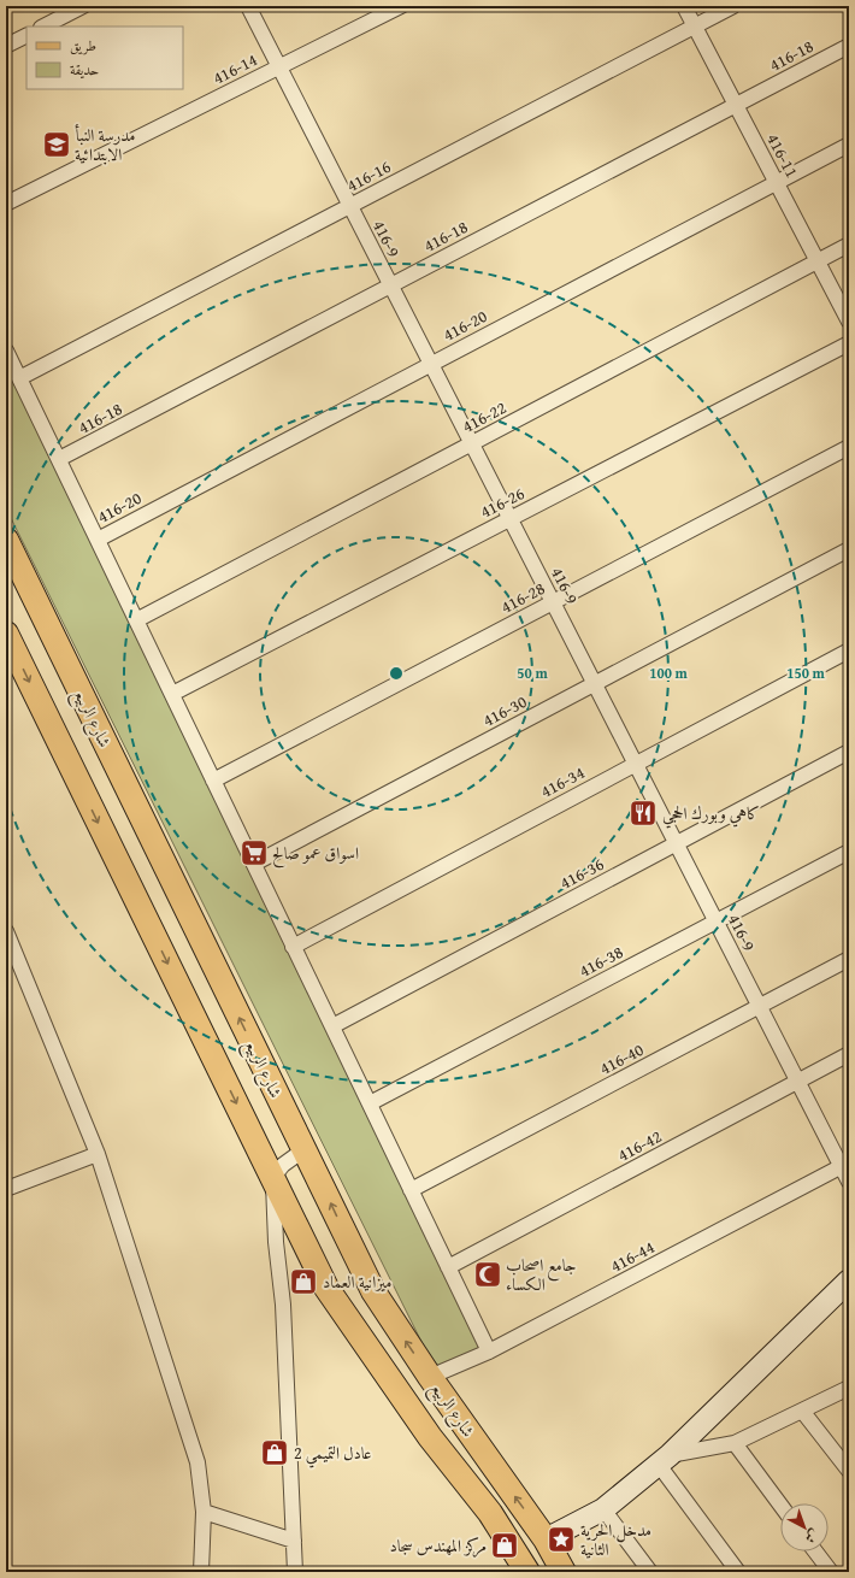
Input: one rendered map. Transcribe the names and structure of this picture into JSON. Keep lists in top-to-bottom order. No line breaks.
{"streets":{"main road":["شارع الربيع"],"street":["416-18","416-14","416-11","416-16","416-9","416-20","416-22","416-26","416-28","416-30","416-34","416-36","416-38","416-40","416-42","416-44"]},"crossings":[["416-18","416-11"],["416-18","416-9"],["416-14","416-9"],["416-11","416-16"],["416-11","416-20"],["416-11","416-22"],["416-16","416-9"],["416-9","416-20"],["416-9","416-22"],["416-9","416-26"],["416-9","416-28"],["416-9","416-30"],["416-9","416-34"],["416-9","416-36"],["416-9","416-38"],["416-9","416-40"],["416-9","416-42"],["416-9","416-44"],["شارع الربيع","416-44"]],"places":{"school or university":["مدرسة النبأ الابتدائية"],"restaurant":["كاهي وبورك الحجي"],"supermarket":["اسواق عمو صالح"],"mosque":["جامع اصحاب الکساء"],"shop":["ميزانية العماد","عادل التميمي 2","مركز المهندس سجاد"],"place":["مدخل الحرية الثانية"]},"legend":["طريق","حديقة"],"north":"bottom right","rings":["50 m","100 m","150 m"]}
